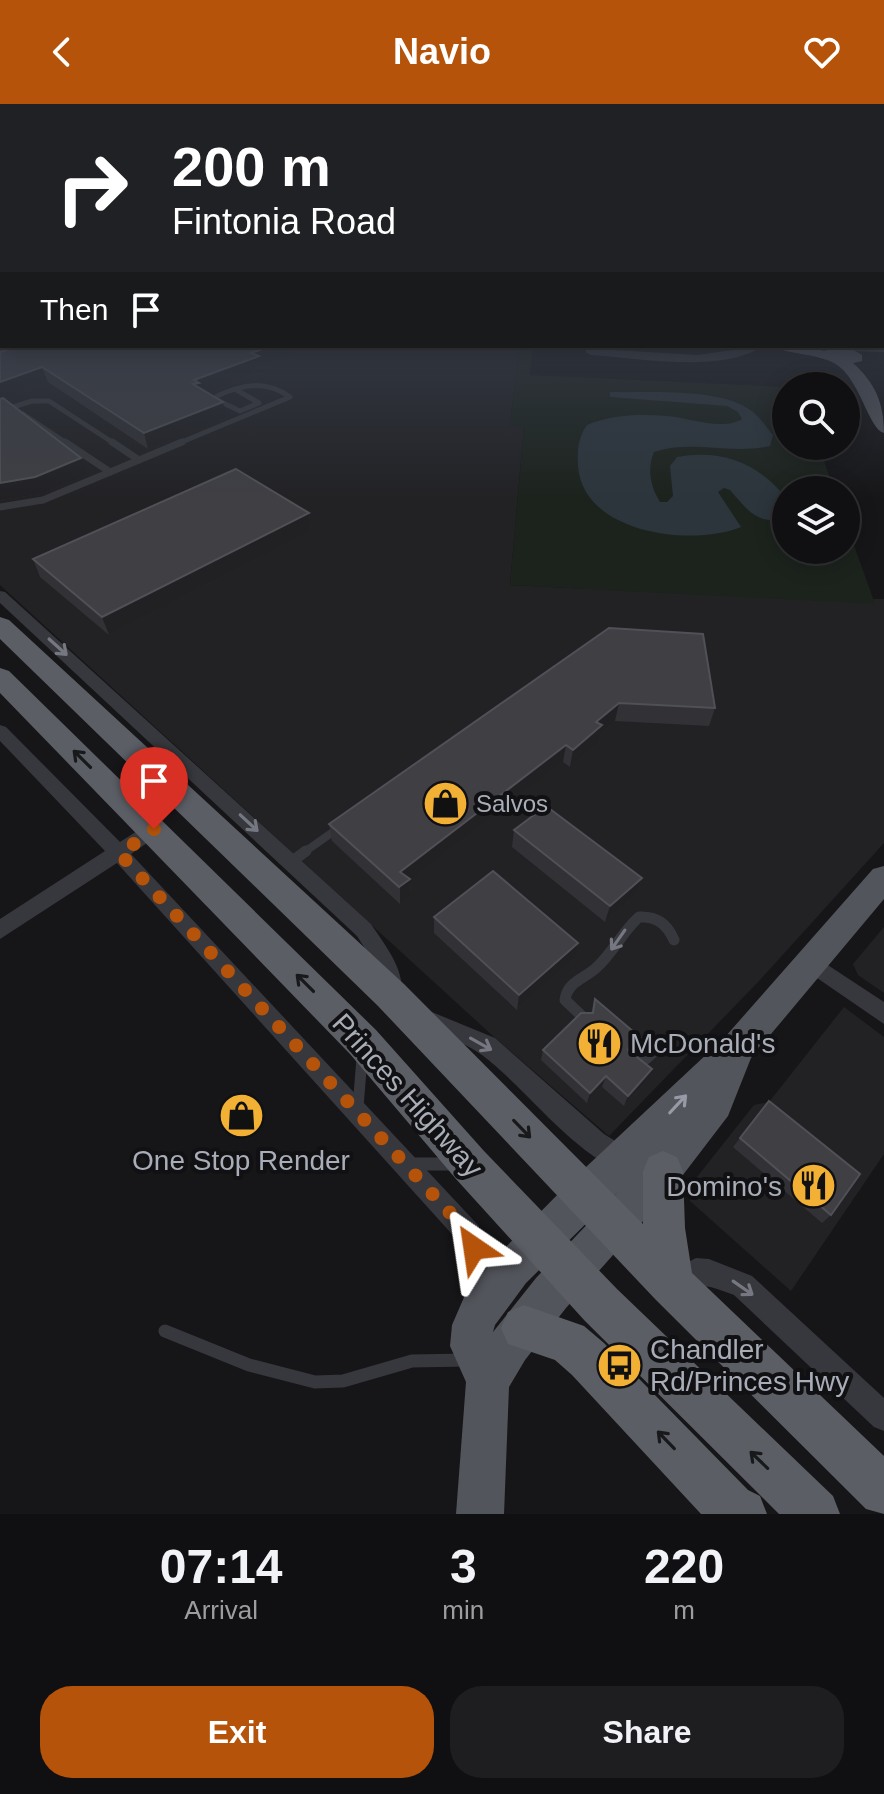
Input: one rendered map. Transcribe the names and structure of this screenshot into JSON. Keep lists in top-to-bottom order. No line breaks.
{"streets":{"highway":["Princes Highway"]},"places":{"shop":["Salvos","One Stop Render"],"restaurant":["McDonald's","Domino's"],"bus stop":["Chandler Rd/Princes Hwy"]},"page":{"header":"Navio","turn":["200 m","Fintonia Road"],"then":"Then","eta":["07:14","Arrival","3","min","220","m"],"buttons":["Exit","Share"]}}
